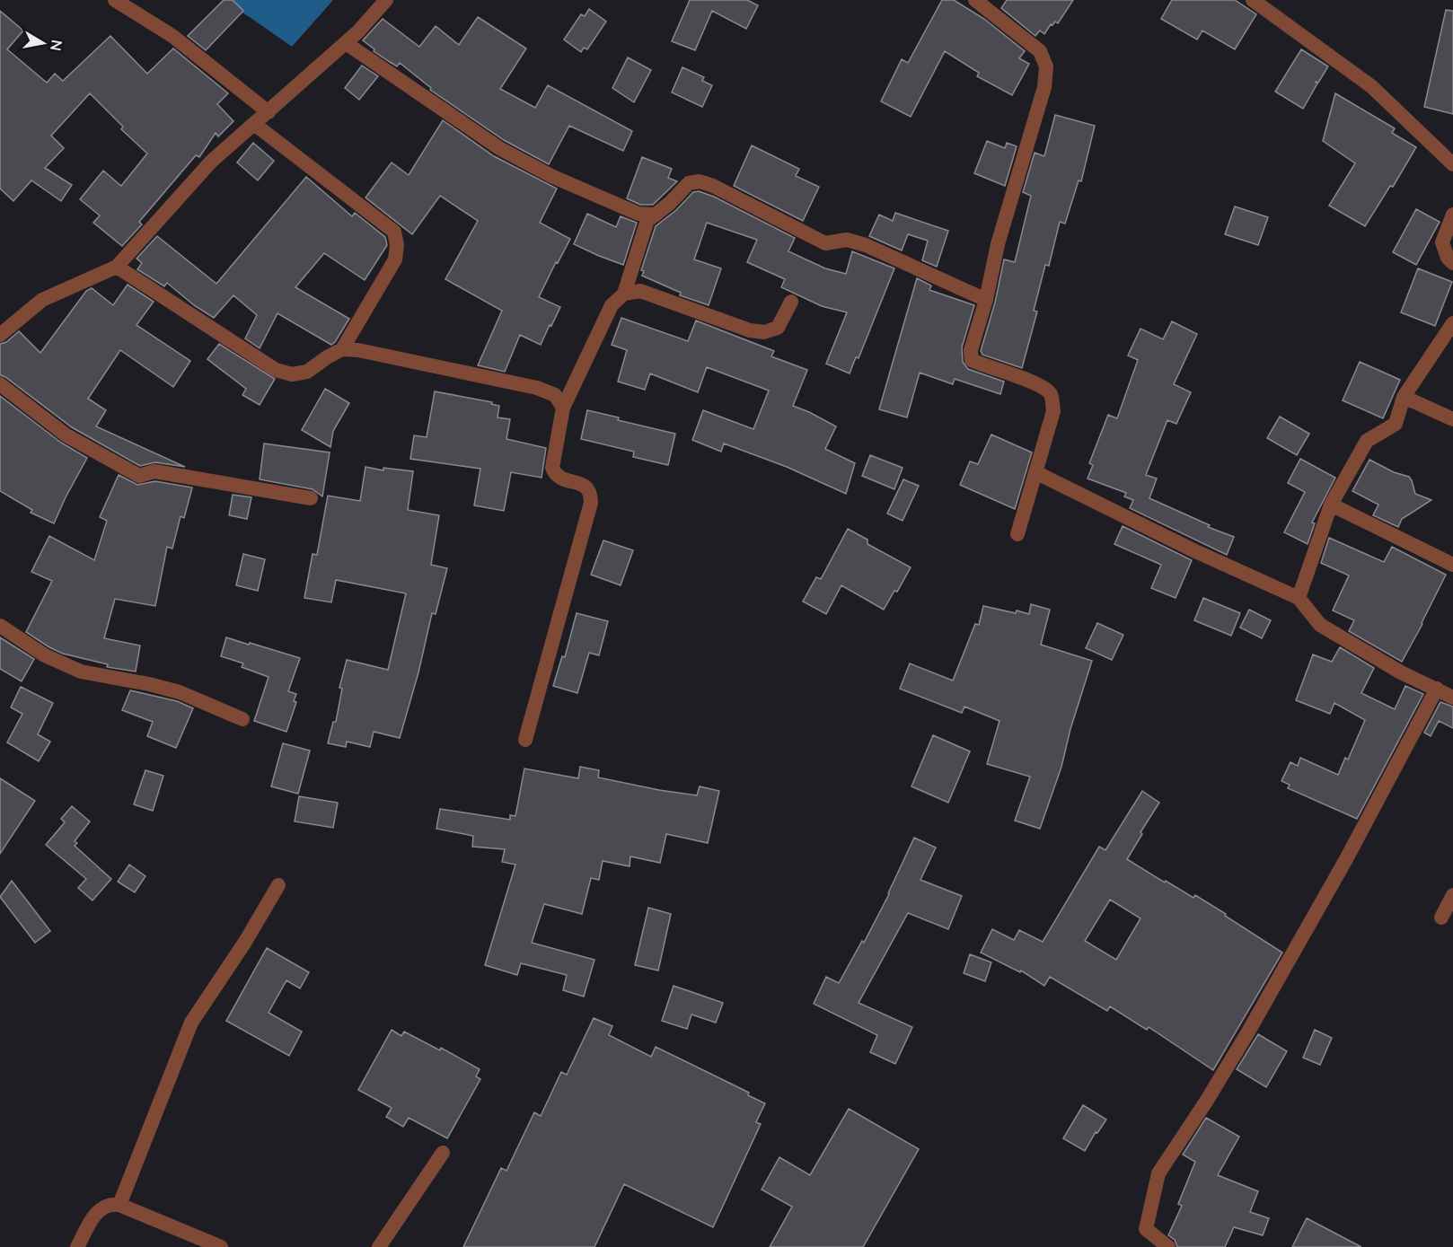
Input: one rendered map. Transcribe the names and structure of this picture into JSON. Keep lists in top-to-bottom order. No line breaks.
{"north":"right"}
